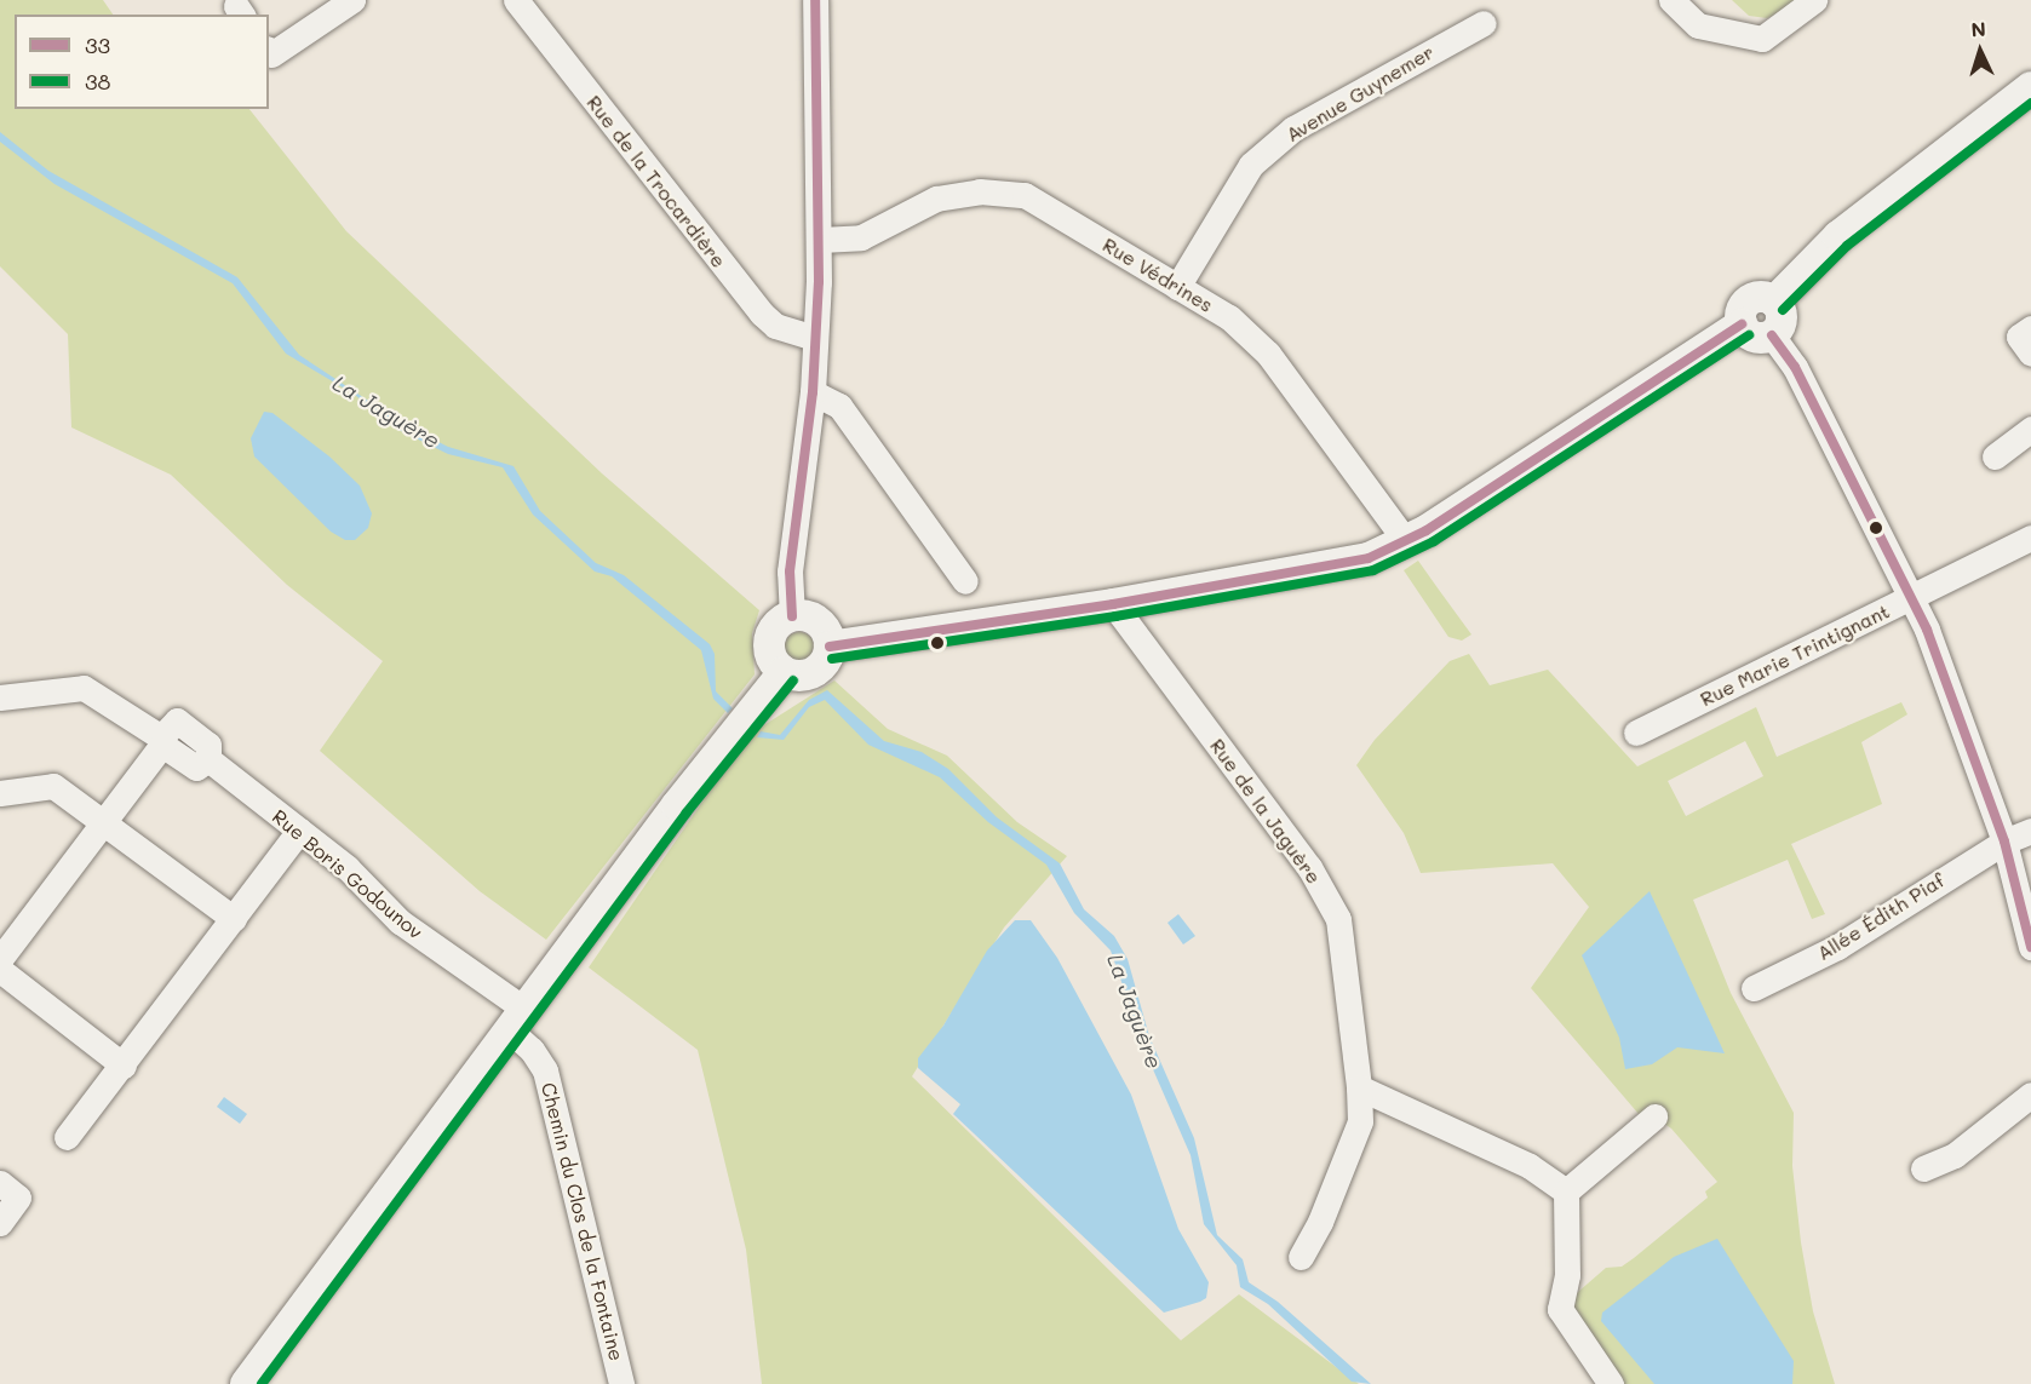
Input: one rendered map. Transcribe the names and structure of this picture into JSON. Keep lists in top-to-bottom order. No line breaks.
{"streets":{"street":["Avenue Guynemer","Rue de la Trocardière","Rue Védrines","Rue Marie Trintignant","Rue de la Jaguère","Rue Boris Godounov","Allée Édith Piaf","Chemin du Clos de la Fontaine"]},"crossings":[["Avenue Guynemer","Rue Védrines"],["Rue Boris Godounov","Chemin du Clos de la Fontaine"]],"water":["La Jaguère"],"lines":["transit line 33","transit line 38"],"legend":["33","38"],"north":"top"}
